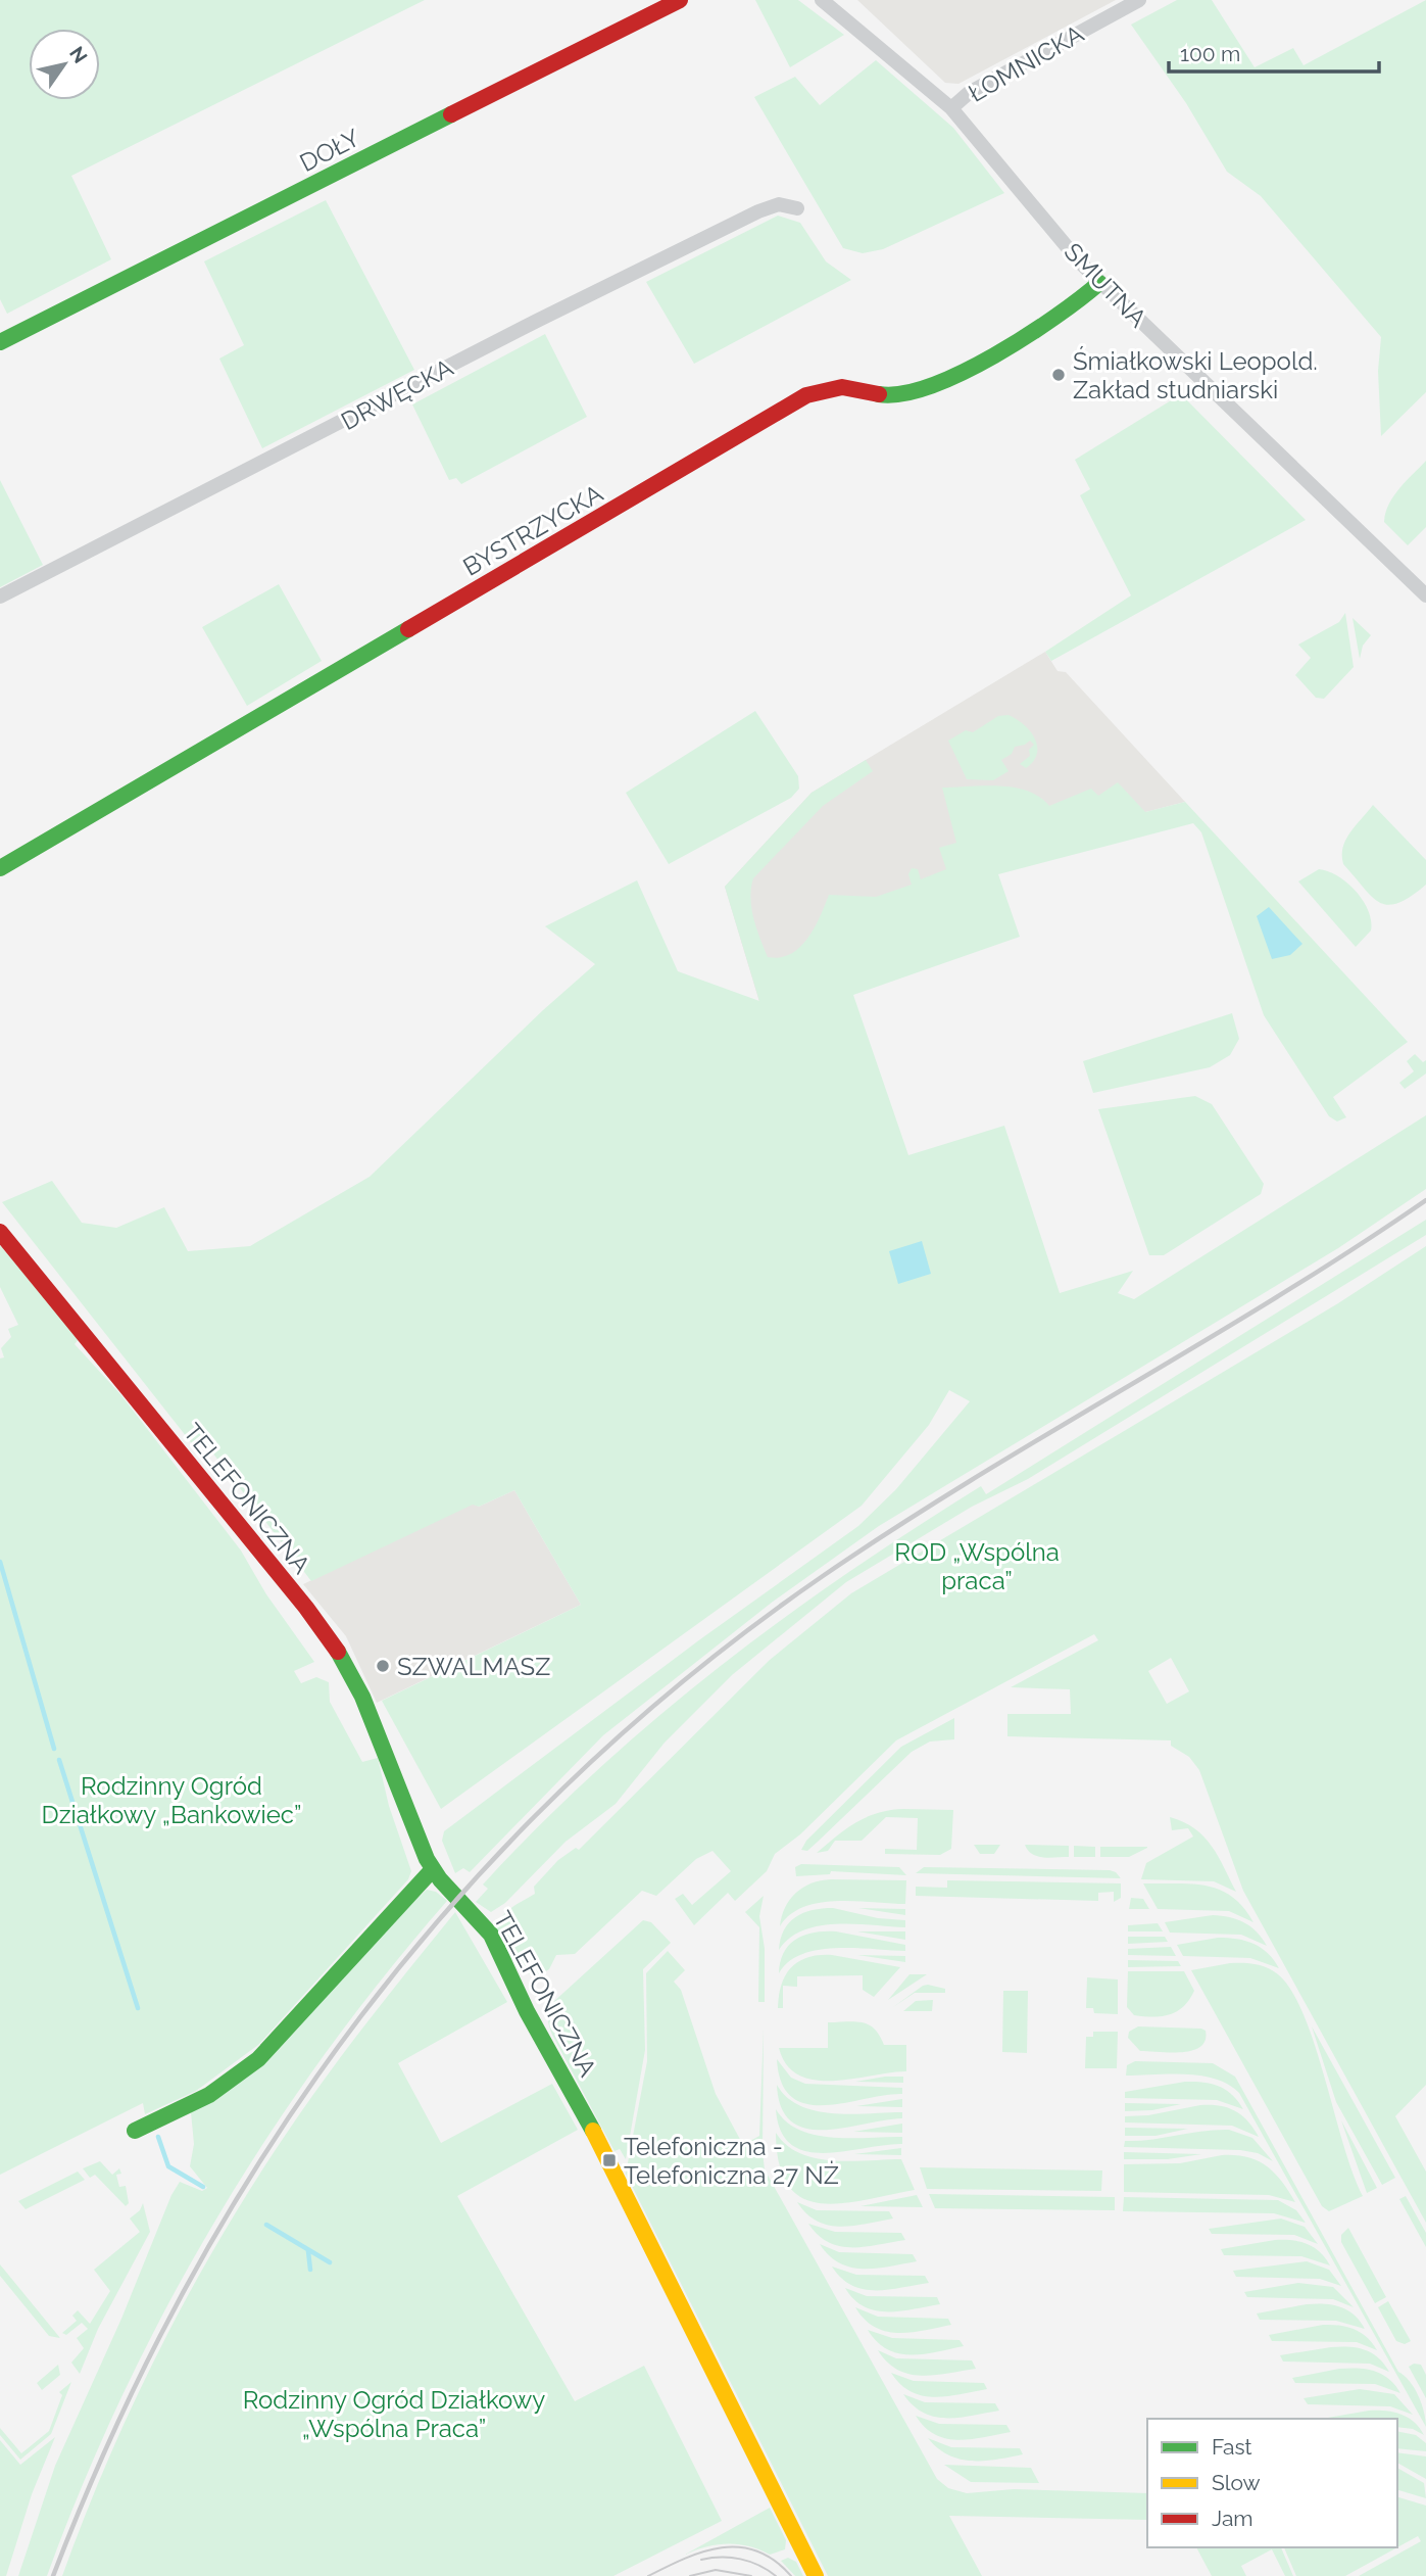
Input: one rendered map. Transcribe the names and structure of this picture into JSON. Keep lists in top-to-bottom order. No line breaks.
{"streets":{"street":["ŁOMNICKA","DOŁY","SMUTNA","DRWĘCKA","BYSTRZYCKA","TELEFONICZNA"]},"crossings":[["ŁOMNICKA","SMUTNA"],["SMUTNA","BYSTRZYCKA"]],"parks":["ROD „Wspólna praca”","Rodzinny Ogród Działkowy „Bankowiec”","Rodzinny Ogród Działkowy „Wspólna Praca”"],"places":{"other":["Śmiałkowski Leopold. Zakład studniarski","SZWALMASZ"],"transit":["Telefoniczna - Telefoniczna 27 NŻ"]},"legend":["Fast","Slow","Jam"],"scale_bar":"100 m","north":"top right"}
